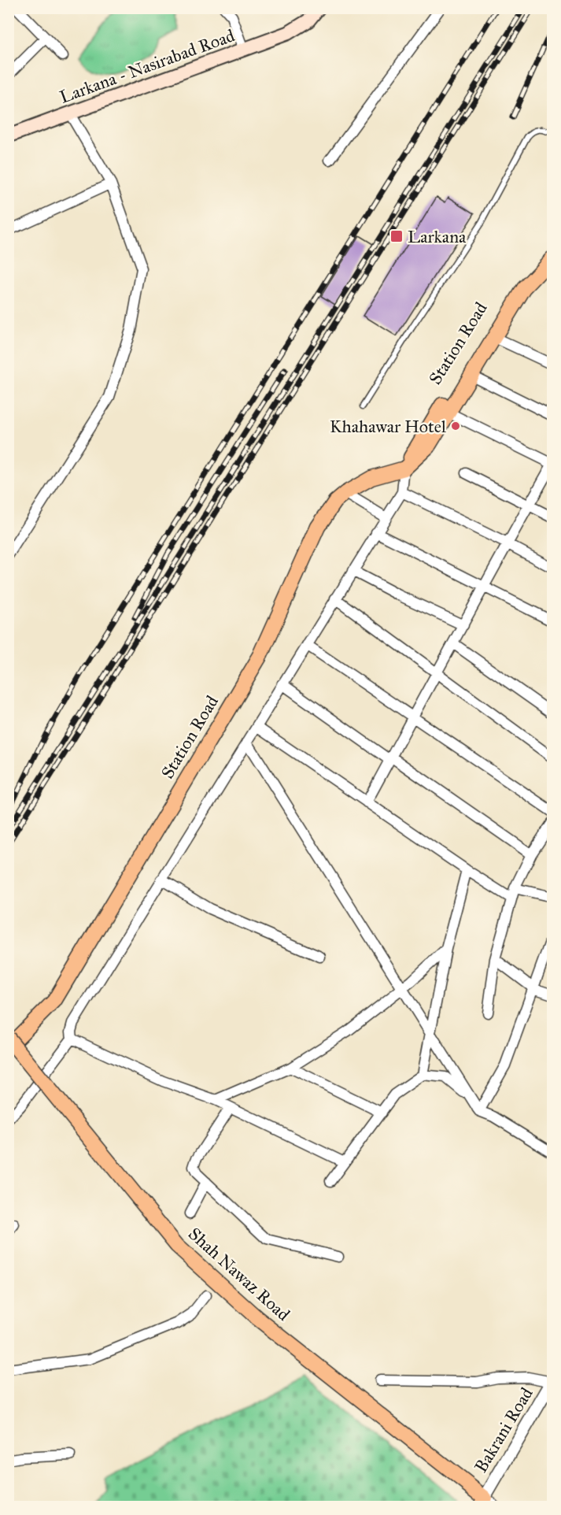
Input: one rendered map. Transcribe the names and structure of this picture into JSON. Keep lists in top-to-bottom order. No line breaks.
{"streets":{"main road":["Larkana - Nasirabad Road","Station Road","Shah Nawaz Road"],"street":["Bakrani Road"]},"crossings":[["Station Road","Shah Nawaz Road"],["Shah Nawaz Road","Bakrani Road"]],"places":{"transit":["Larkana"],"other":["Khahawar Hotel"]}}
